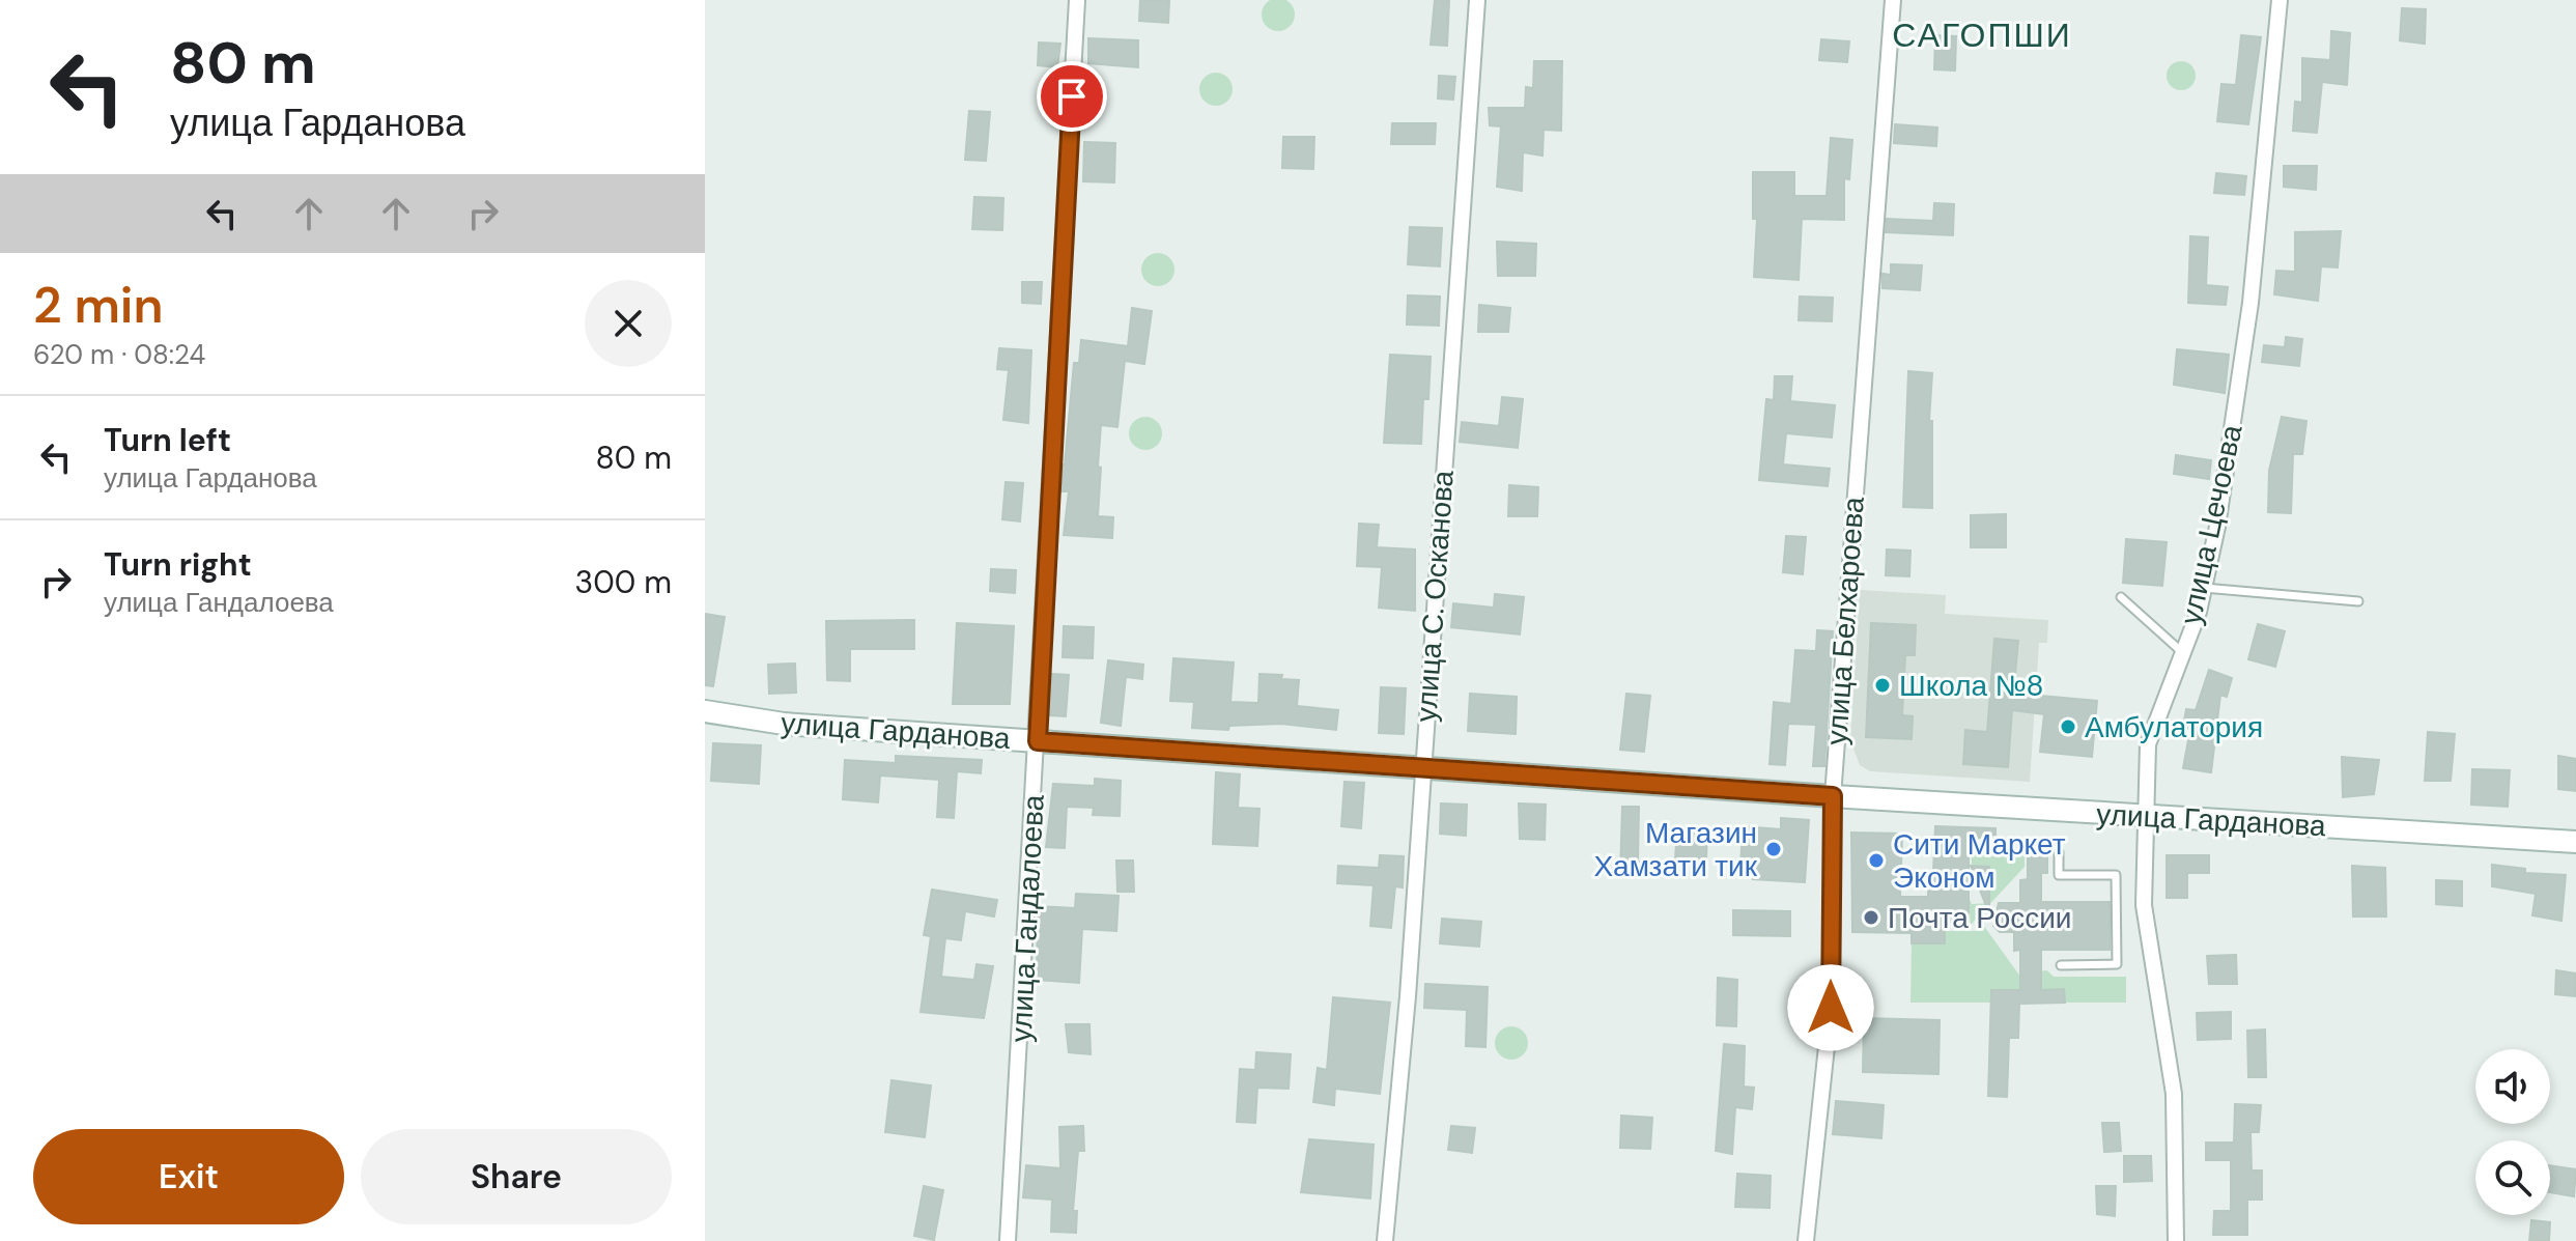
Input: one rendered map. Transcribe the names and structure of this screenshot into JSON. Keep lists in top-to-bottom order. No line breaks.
{"streets":{"street":["улица Цечоева","улица С. Осканова","улица Белхароева","улица Гарданова","улица Гандалоева"]},"crossings":[["улица Цечоева","улица Гарданова"],["улица С. Осканова","улица Гарданова"],["улица Белхароева","улица Гарданова"],["улица Гарданова","улица Гандалоева"]],"districts":["САГОПШИ"],"places":["Школа №8","Амбулатория","Магазин Хамзати тик","Сити Маркет Эконом","Почта России"],"page":{"turn":["80 m","улица Гарданова"],"heading":["2 min","620 m · 08:24"],"list":[{"name":"Turn left","note":"улица Гарданова","value":"80 m"},{"name":"Turn right","note":"улица Гандалоева","value":"300 m"}],"buttons":["Exit","Share"]}}
